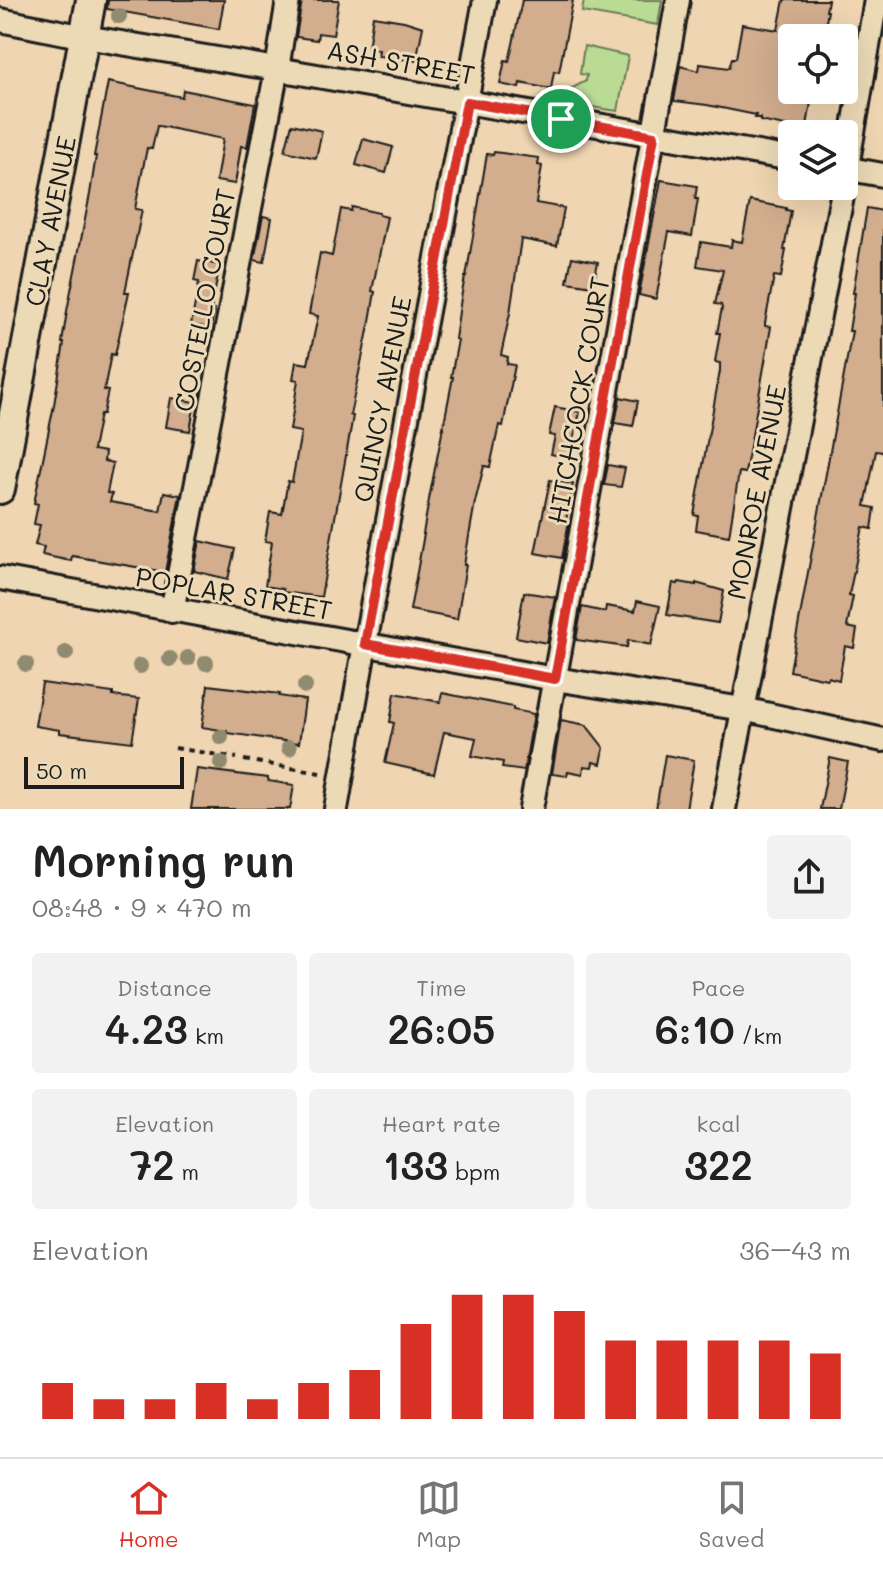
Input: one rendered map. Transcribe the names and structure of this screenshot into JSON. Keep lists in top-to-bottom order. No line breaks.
{"streets":{"main road":["CLAY AVENUE"],"street":["ASH STREET","COSTELLO COURT","QUINCY AVENUE","HITCHCOCK COURT","MONROE AVENUE","POPLAR STREET"]},"crossings":[["ASH STREET","CLAY AVENUE"],["ASH STREET","COSTELLO COURT"],["ASH STREET","QUINCY AVENUE"],["ASH STREET","HITCHCOCK COURT"],["COSTELLO COURT","POPLAR STREET"],["QUINCY AVENUE","POPLAR STREET"],["HITCHCOCK COURT","POPLAR STREET"],["MONROE AVENUE","POPLAR STREET"]],"scale_bar":"50 m","page":{"scale":"50 m","heading":["Morning run","08:48 · 9 × 470 m"],"stats":[["Distance","4.23 km"],["Time","26:05"],["Pace","6:10 /km"],["Elevation","72 m"],["Heart rate","133 bpm"],["kcal","322"]],"chart":["Elevation","36–43 m"],"tabs":["Home","Map","Saved"]}}
